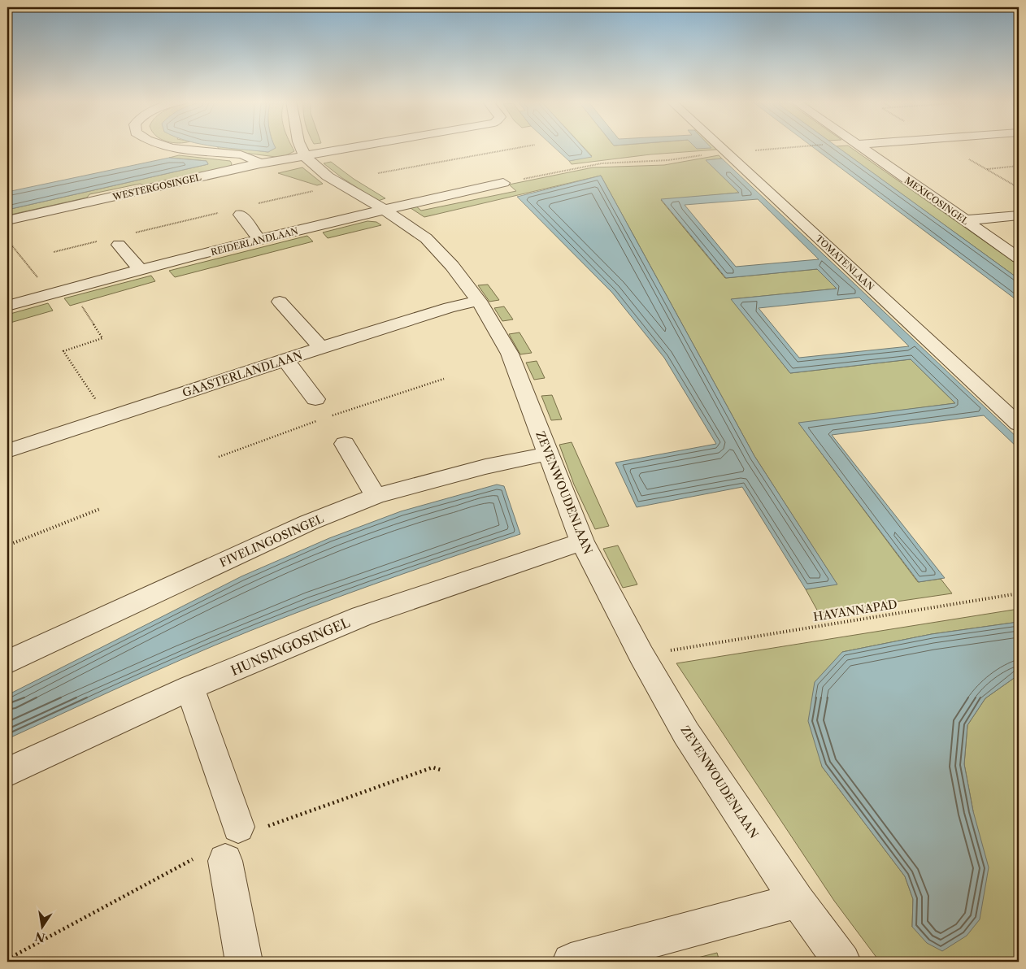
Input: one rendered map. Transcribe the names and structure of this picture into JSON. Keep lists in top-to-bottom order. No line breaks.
{"streets":{"street":["WESTERGOSINGEL","MEXICOSINGEL","REIDERLANDLAAN","TOMATENLAAN","GAASTERLANDLAAN","ZEVENWOUDENLAAN","FIVELINGOSINGEL","HUNSINGOSINGEL"],"path":["HAVANNAPAD"]},"crossings":[["WESTERGOSINGEL","ZEVENWOUDENLAAN"],["REIDERLANDLAAN","ZEVENWOUDENLAAN"],["GAASTERLANDLAAN","ZEVENWOUDENLAAN"],["ZEVENWOUDENLAAN","FIVELINGOSINGEL"],["ZEVENWOUDENLAAN","HUNSINGOSINGEL"]],"north":"bottom"}
